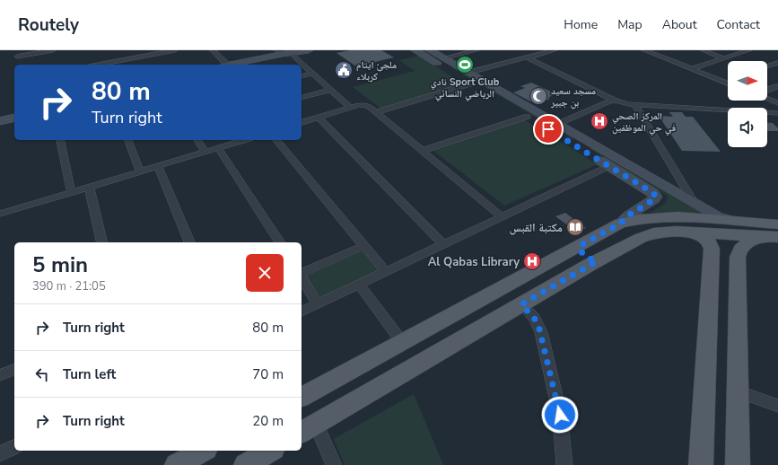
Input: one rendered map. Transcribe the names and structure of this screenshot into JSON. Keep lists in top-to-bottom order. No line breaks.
{"places":{"sports":["نادي Sport Club الرياضي النسائي"],"public building":["ملجئ ايتام كربلاء"],"mosque":["مسجد سعيد بن جبير"],"hospital":["المركز الصحي في حي الموظفين","Al Qabas Library"],"library":["مكتبة القبس"]},"north":"right","page":{"header":"Routely","nav":["Home","Map","About","Contact"],"turn":["80 m","Turn right"],"heading":["5 min","390 m · 21:05"],"list":[{"name":"Turn right","value":"80 m"},{"name":"Turn left","value":"70 m"},{"name":"Turn right","value":"20 m"}]}}
